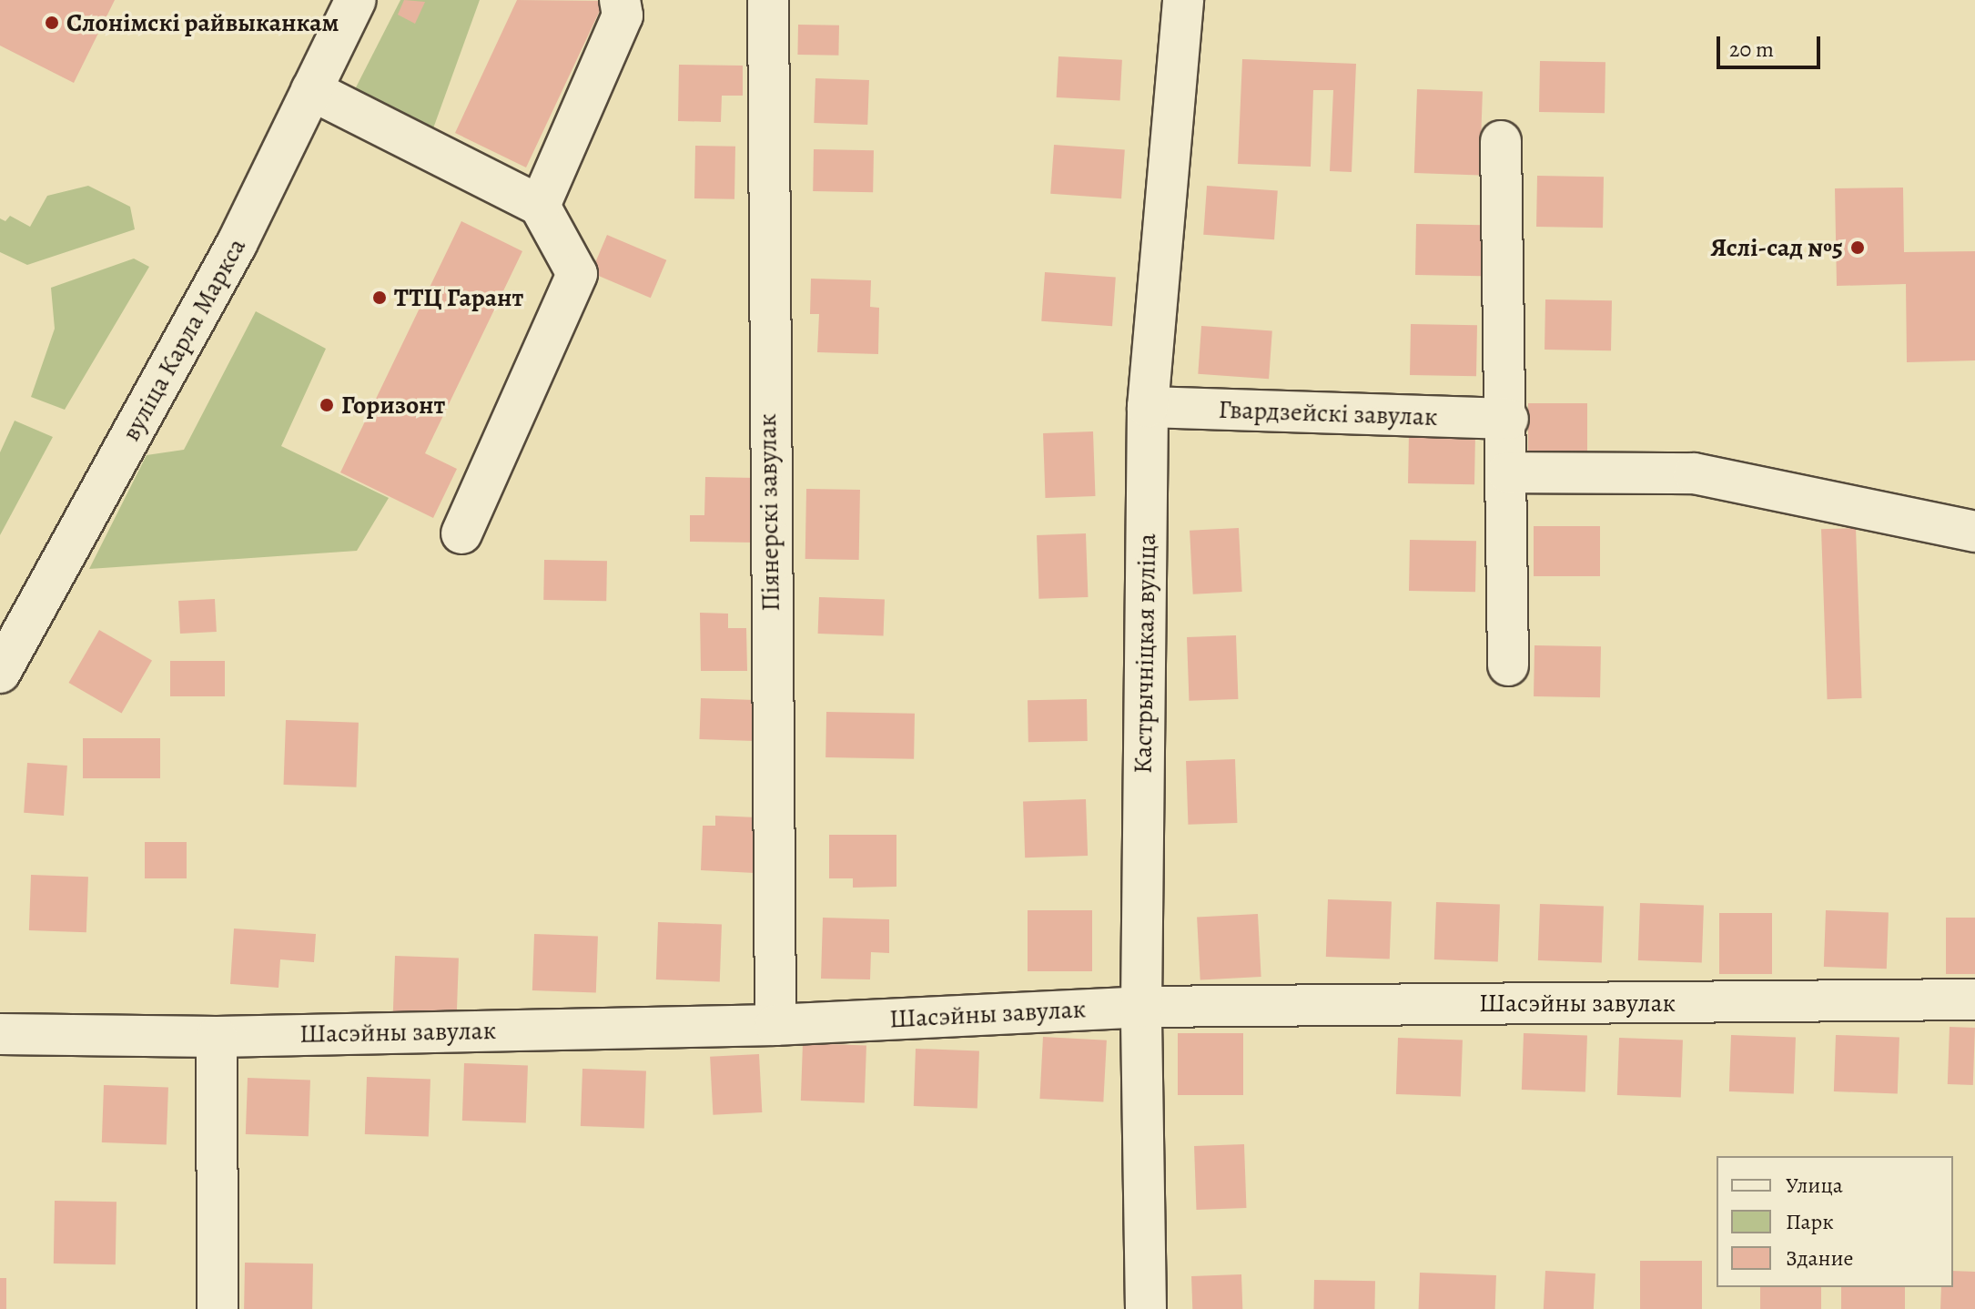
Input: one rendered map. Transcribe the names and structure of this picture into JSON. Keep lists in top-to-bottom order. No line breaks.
{"streets":{"street":["вуліца Карла Маркса","Гвардзейскі завулак","Піянерскі завулак","Кастрычніцкая вуліца","Шасэйны завулак"]},"crossings":[["Гвардзейскі завулак","Кастрычніцкая вуліца"],["Піянерскі завулак","Шасэйны завулак"],["Кастрычніцкая вуліца","Шасэйны завулак"]],"places":["Слонімскі райвыканкам","Яслі-сад №5","ТТЦ Гарант","Горизонт"],"legend":["Улица","Парк","Здание"],"scale_bar":"20 m"}
